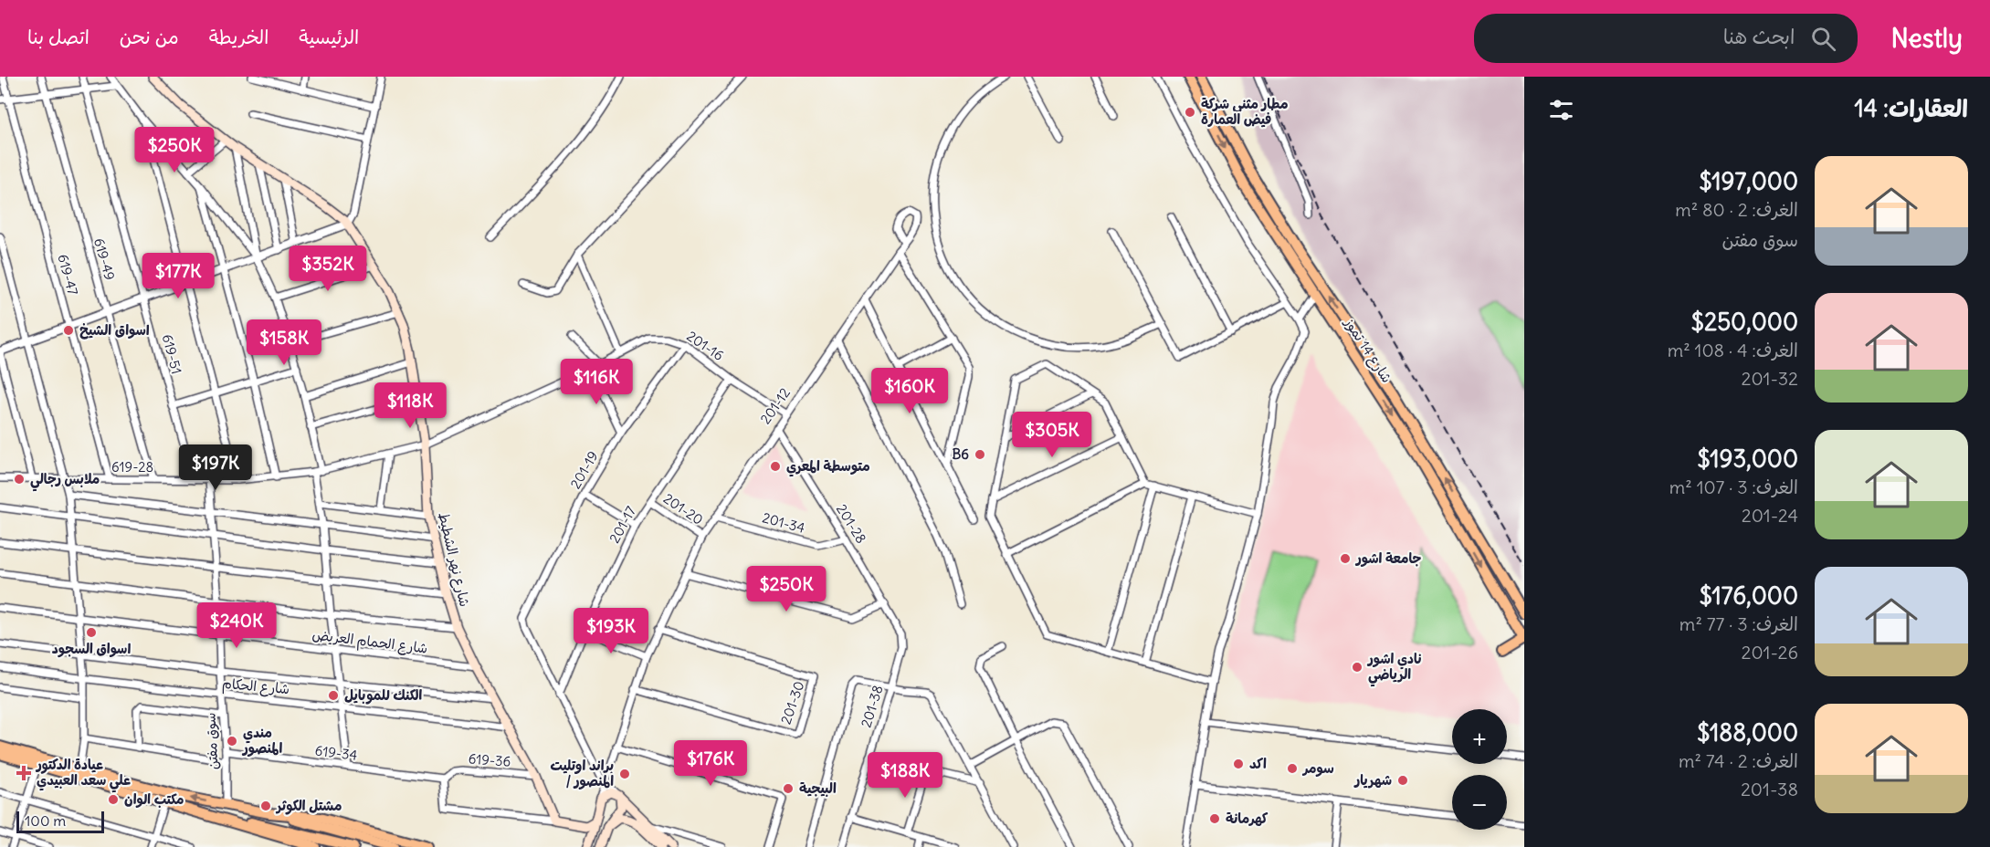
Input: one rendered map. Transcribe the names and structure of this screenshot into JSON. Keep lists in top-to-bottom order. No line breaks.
{"streets":{"main road":["شارع 14 تموز","201-12","شارع نهر الشطيط"],"street":["619-49","619-47","201-16","619-51","619-28","201-19","201-20","201-34","201-28","201-17","شارع الحمام العريض","شارع الحكام","201-30","201-38","سوق مفتن","619-34","619-36"]},"crossings":[["619-49","619-28"],["619-47","619-28"],["201-16","201-12"],["201-16","619-28"],["201-16","201-19"],["201-16","201-17"],["201-16","شارع نهر الشطيط"],["619-51","619-28"],["201-12","201-20"],["201-12","201-34"],["201-12","201-28"],["201-12","201-30"],["619-28","شارع نهر الشطيط"],["619-28","سوق مفتن"],["201-19","201-17"],["201-20","201-17"],["201-34","201-28"],["201-28","201-38"],["شارع نهر الشطيط","شارع الحمام العريض"],["شارع نهر الشطيط","شارع الحكام"],["شارع نهر الشطيط","619-36"],["شارع الحمام العريض","سوق مفتن"],["شارع الحكام","سوق مفتن"],["سوق مفتن","619-34"],["619-34","619-36"]],"places":{"other":["مطار مثنى شركة فيض العمارة","اسواق الشيخ","B6","متوسطة المعري","ملابس رجالي","جامعة اشور","اسواق السجود","نادي اشور الرياضي","الكنك للموبايل","مندي المنصور","اكد","سومر","براند اوتليت / المنصور","شهريار","البيجية","مكتب الوان","مشتل الكوثر","كهرمانة"],"health":["عيادة الدكتور علي سعد العبيدي"]},"scale_bar":"100 m","page":{"header":"Nestly","search":"ابحث هنا","nav":["الرئيسية","الخريطة","من نحن","اتصل بنا"],"heading":"العقارات: 14","price":["$250K","$352K","$177K","$158K","$116K","$160K","$118K","$305K","$197K","$250K","$240K","$193K","$176K","$188K"],"list":[{"name":"$197,000","note":"الغرف: 2 · 80 m² · سوق مفتن"},{"name":"$250,000","note":"الغرف: 4 · 108 m² · 201-32"},{"name":"$193,000","note":"الغرف: 3 · 107 m² · 201-24"},{"name":"$176,000","note":"الغرف: 3 · 77 m² · 201-26"},{"name":"$188,000","note":"الغرف: 2 · 74 m² · 201-38"}],"map_buttons":["+","−"],"scale":"100 m"}}
